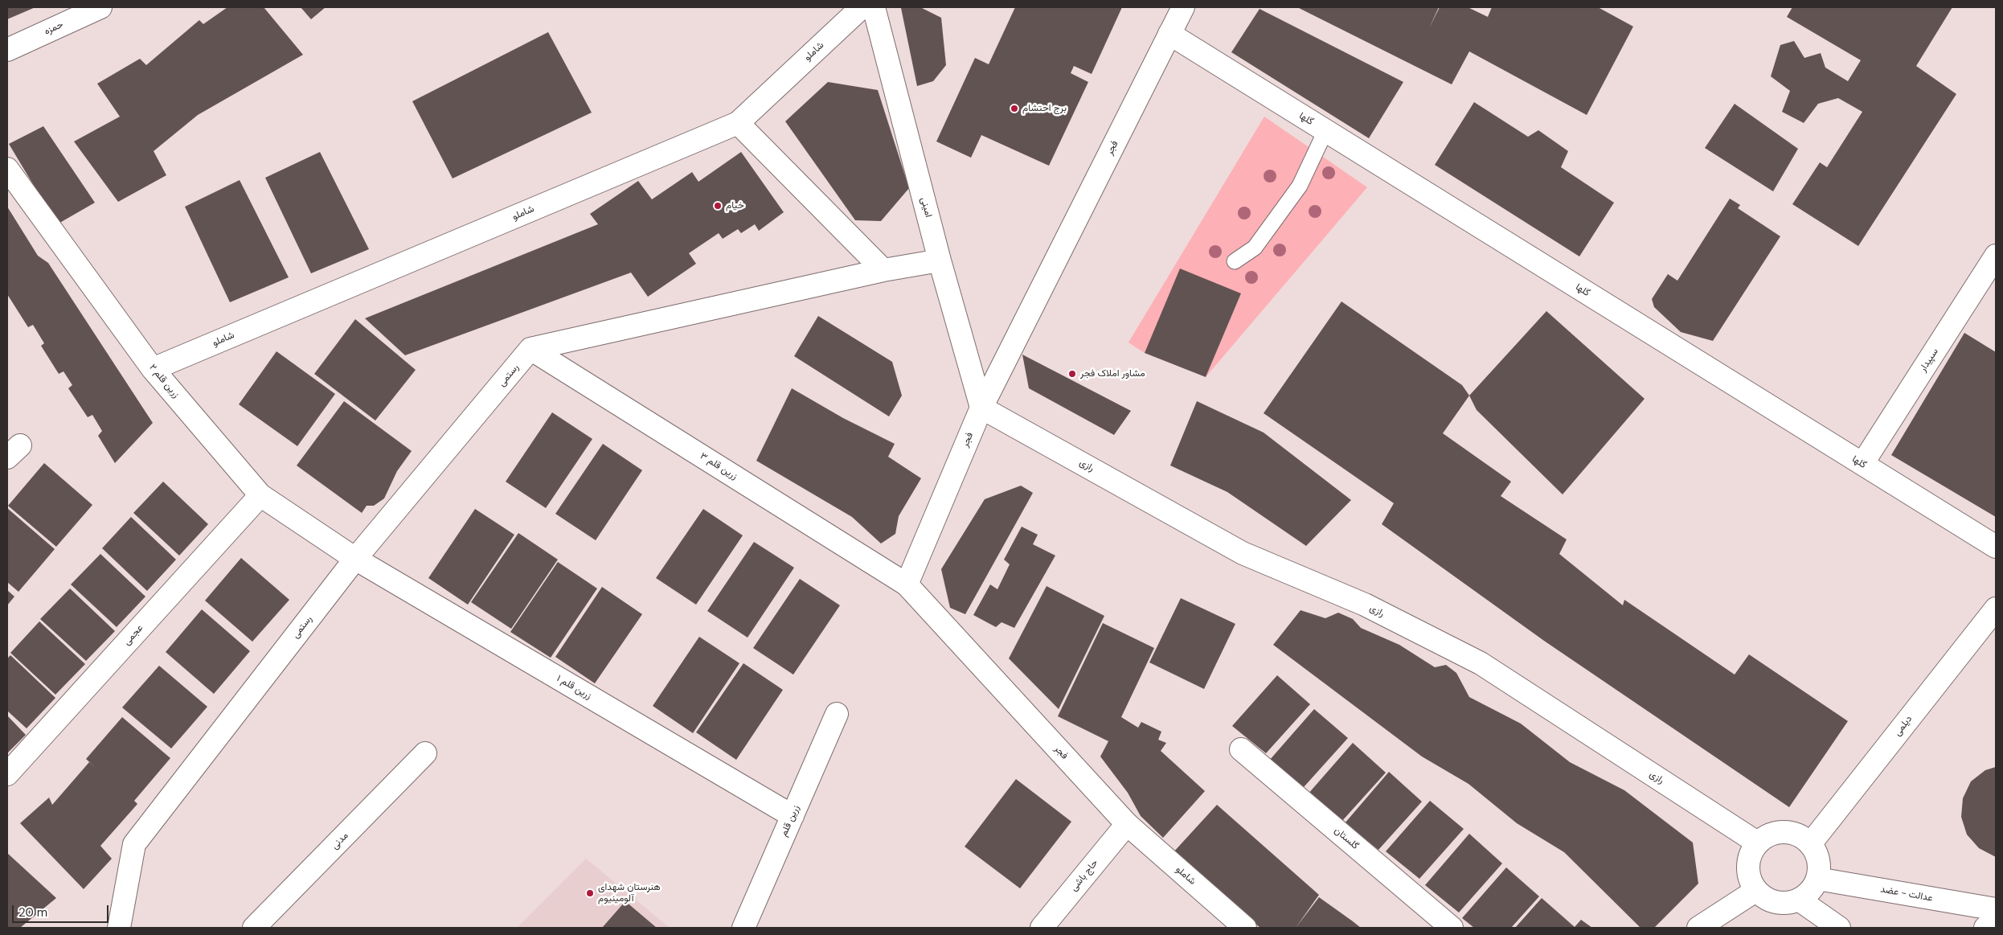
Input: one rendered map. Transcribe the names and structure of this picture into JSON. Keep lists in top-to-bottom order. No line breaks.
{"streets":{"street":["حمزه","شاملو","گلها","فجر","امینی","سپیدار","رستمی","زرین قلم ۲","رازی","زرین قلم ۳","عجمی","زرین قلم ۱","دیلمی","زرین قلم","گلستان","مدنی","حاج باشی","عدالت - عضد"]},"crossings":[["شاملو","فجر"],["شاملو","زرین قلم ۲"],["شاملو","حاج باشی"],["گلها","فجر"],["گلها","سپیدار"],["فجر","امینی"],["فجر","رازی"],["فجر","زرین قلم ۳"],["فجر","حاج باشی"],["امینی","رازی"],["رستمی","زرین قلم ۲"],["رستمی","زرین قلم ۳"],["رستمی","زرین قلم ۱"],["زرین قلم ۲","عجمی"],["زرین قلم ۲","زرین قلم ۱"],["رازی","دیلمی"],["رازی","عدالت - عضد"],["زرین قلم ۱","زرین قلم"],["دیلمی","عدالت - عضد"]],"places":["برج احتشام","خیام","مشاور املاک فجر","هنرستان شهدای آلومینیوم"],"scale_bar":"20 m"}
